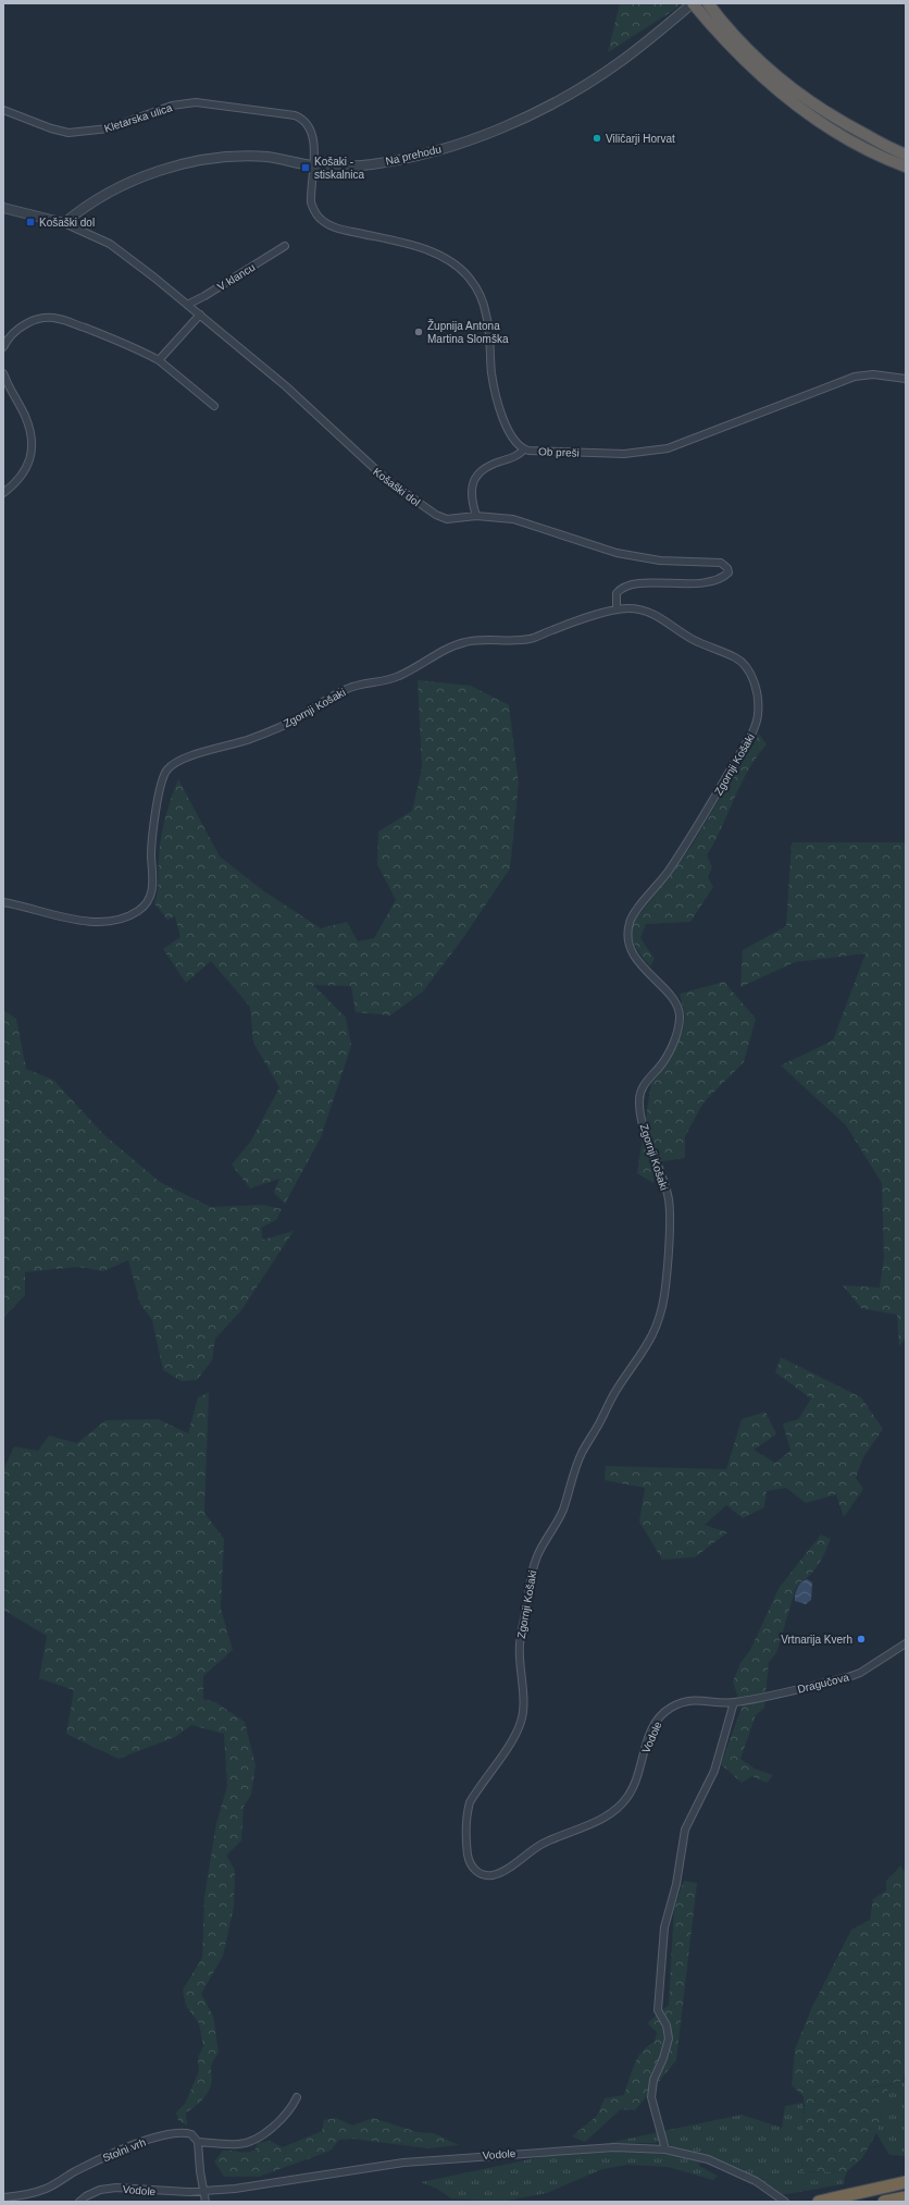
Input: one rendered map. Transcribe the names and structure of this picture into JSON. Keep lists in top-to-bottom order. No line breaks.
{"streets":{"street":["Kletarska ulica","Na prehodu","V klancu","Ob preši","Košaški dol","Zgornji Košaki","Dragučova","Vodole","Stolni vrh"]},"crossings":[["Kletarska ulica","Na prehodu"],["Kletarska ulica","Ob preši"],["Na prehodu","Ob preši"],["Na prehodu","Košaški dol"],["V klancu","Košaški dol"],["Košaški dol","Zgornji Košaki"],["Zgornji Košaki","Vodole"],["Dragučova","Vodole"]],"places":{"other":["Viličarji Horvat","Župnija Antona Martina Slomška","Vrtnarija Kverh"],"transit":["Košaki - stiskalnica","Košaški dol"]}}
